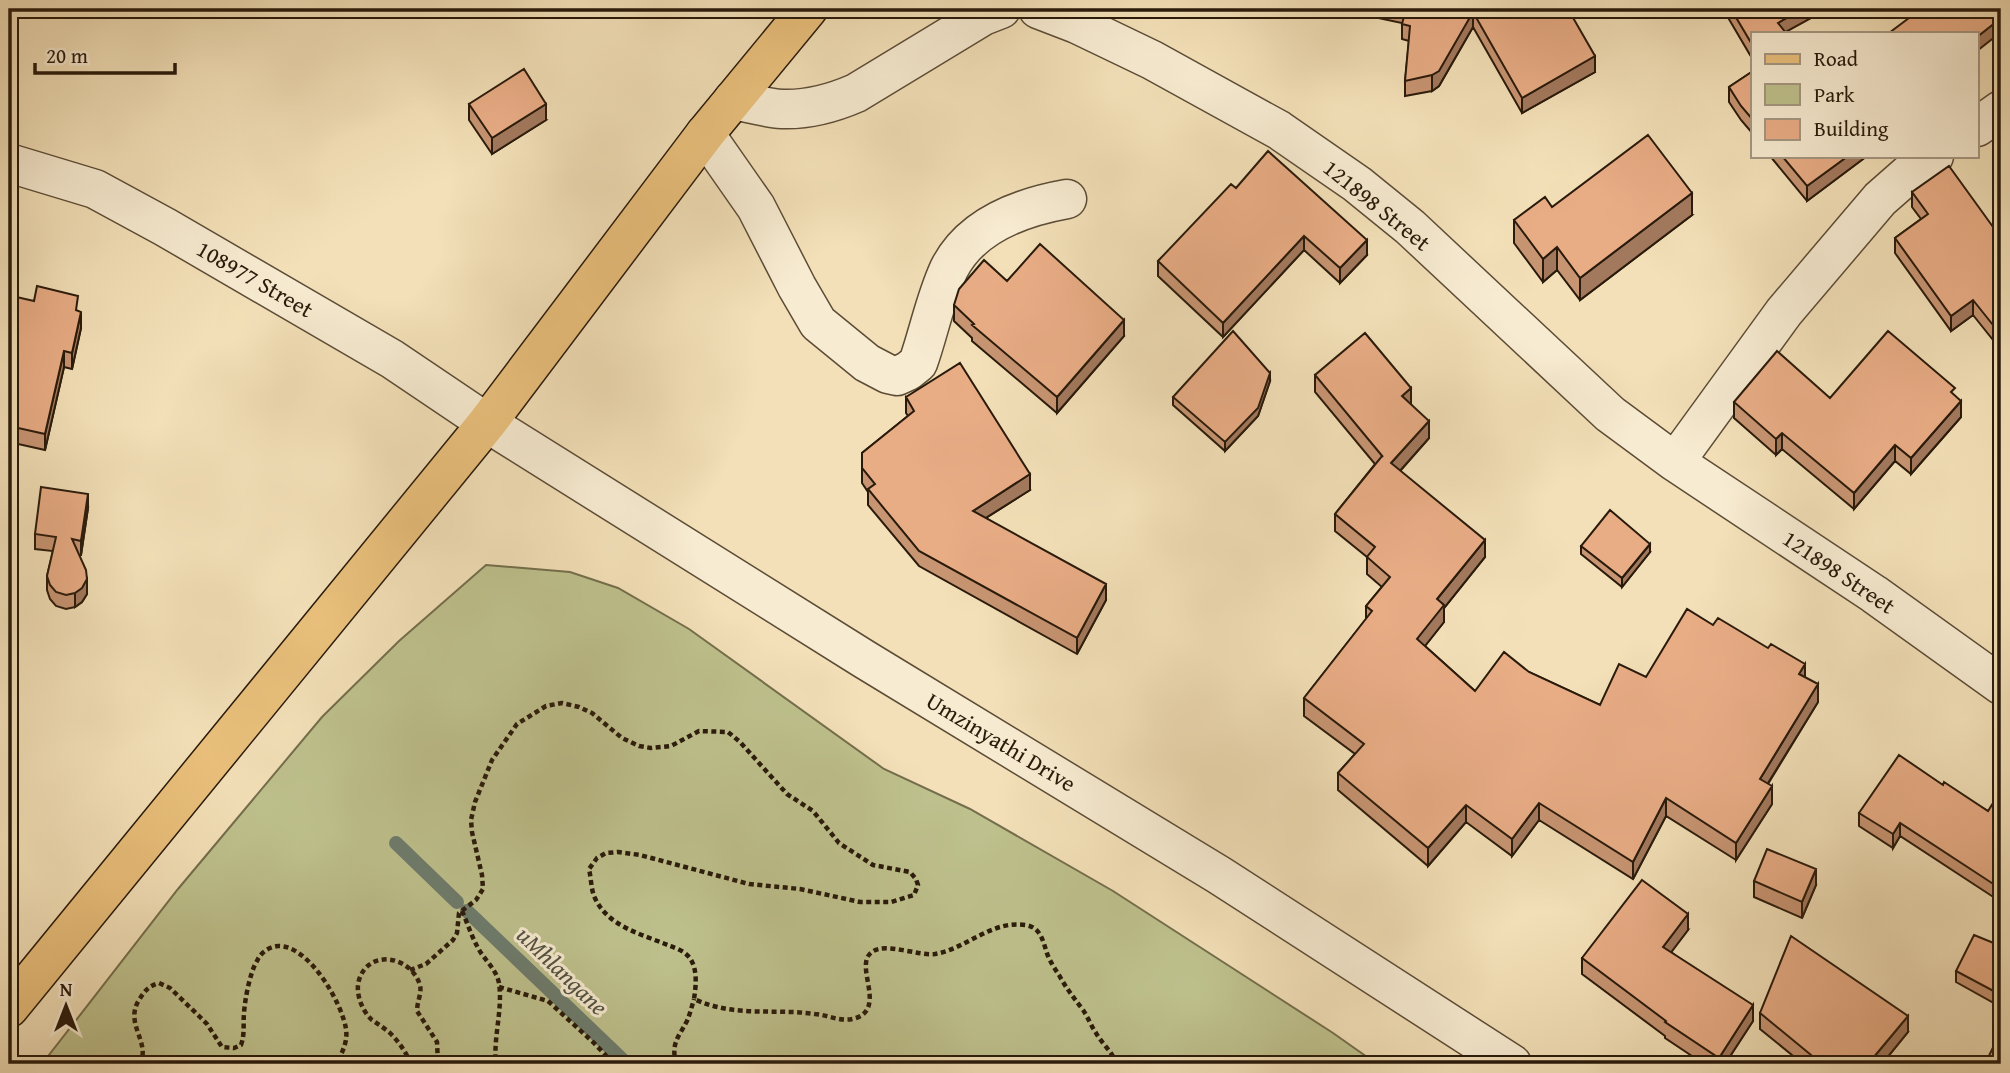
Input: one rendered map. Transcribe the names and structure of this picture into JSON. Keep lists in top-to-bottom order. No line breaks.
{"streets":{"street":["121898 Street","108977 Street","Umzinyathi Drive"]},"crossings":[["108977 Street","Umzinyathi Drive"]],"water":["uMhlangane"],"legend":["Road","Park","Building"],"scale_bar":"20 m","north":"top"}
